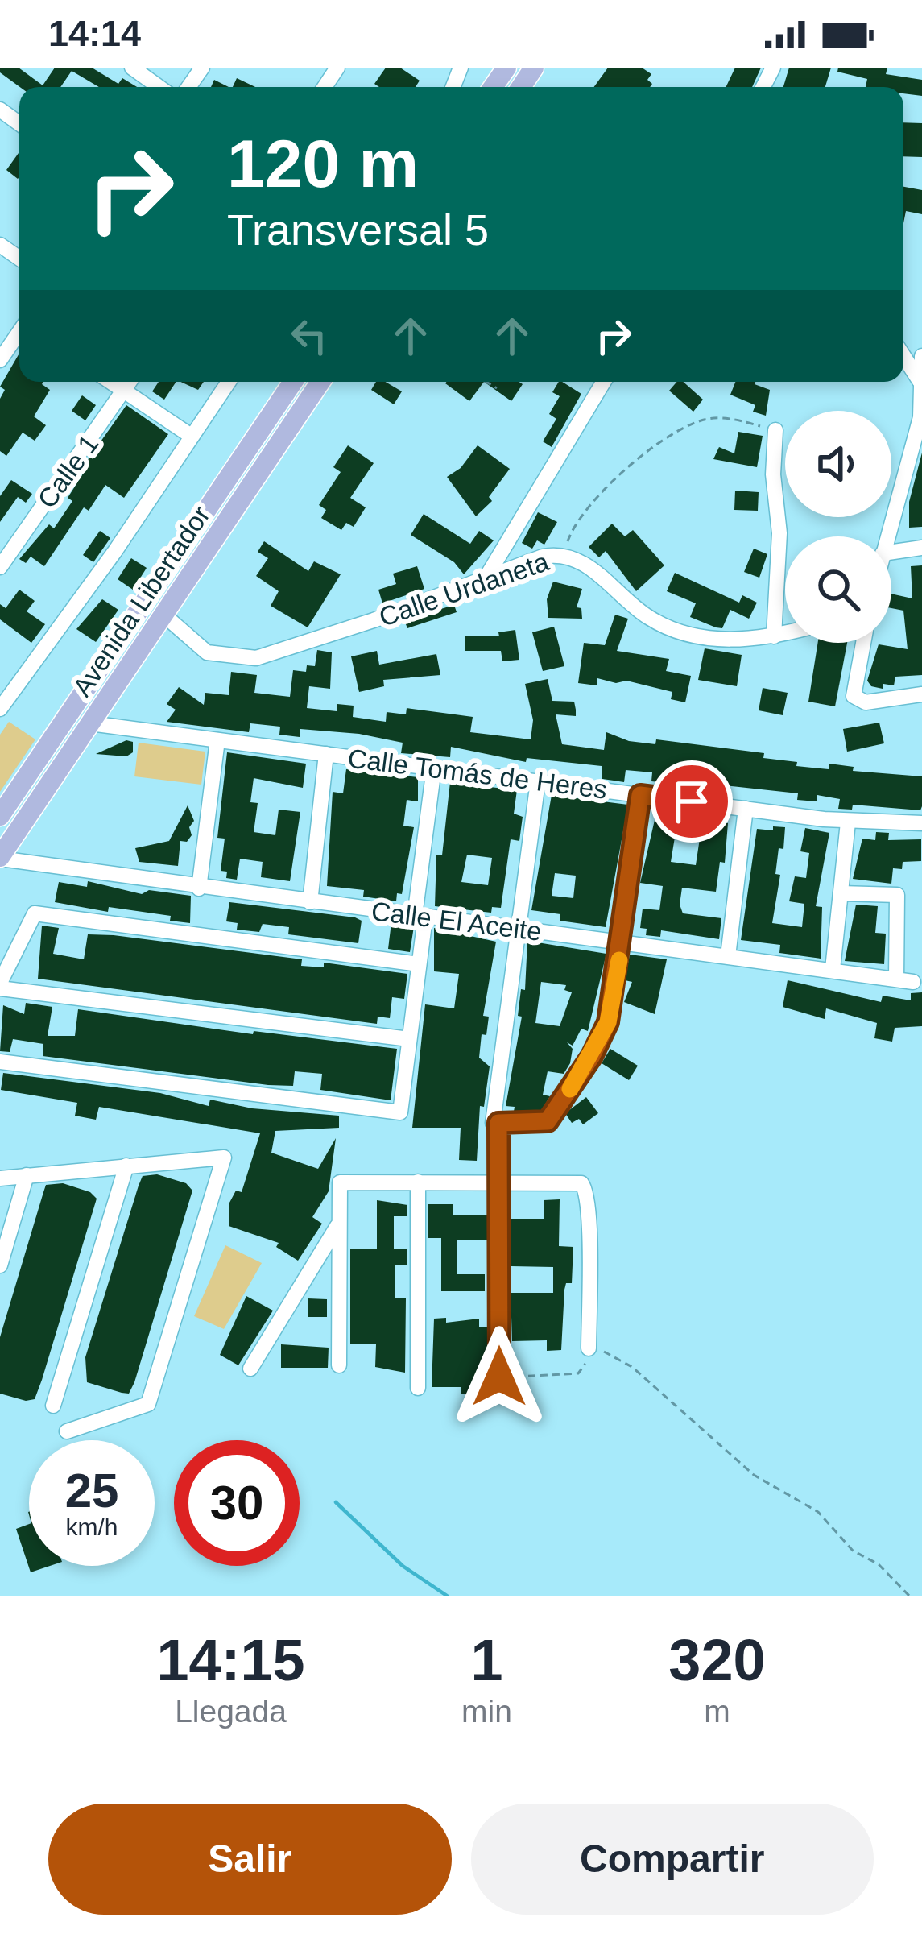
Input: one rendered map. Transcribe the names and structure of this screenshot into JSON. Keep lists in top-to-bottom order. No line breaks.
{"streets":{"main road":["Avenida Libertador"],"street":["Calle 1","Calle Urdaneta","Calle Tomás de Heres","Calle El Aceite"]},"crossings":[["Calle Urdaneta","Avenida Libertador"],["Avenida Libertador","Calle Tomás de Heres"],["Avenida Libertador","Calle El Aceite"]],"page":{"status":"14:14","turn":["120 m","Transversal 5"],"speed":"25 km/h","limit":"30","eta":["14:15","Llegada","1","min","320","m"],"buttons":["Salir","Compartir"]}}
